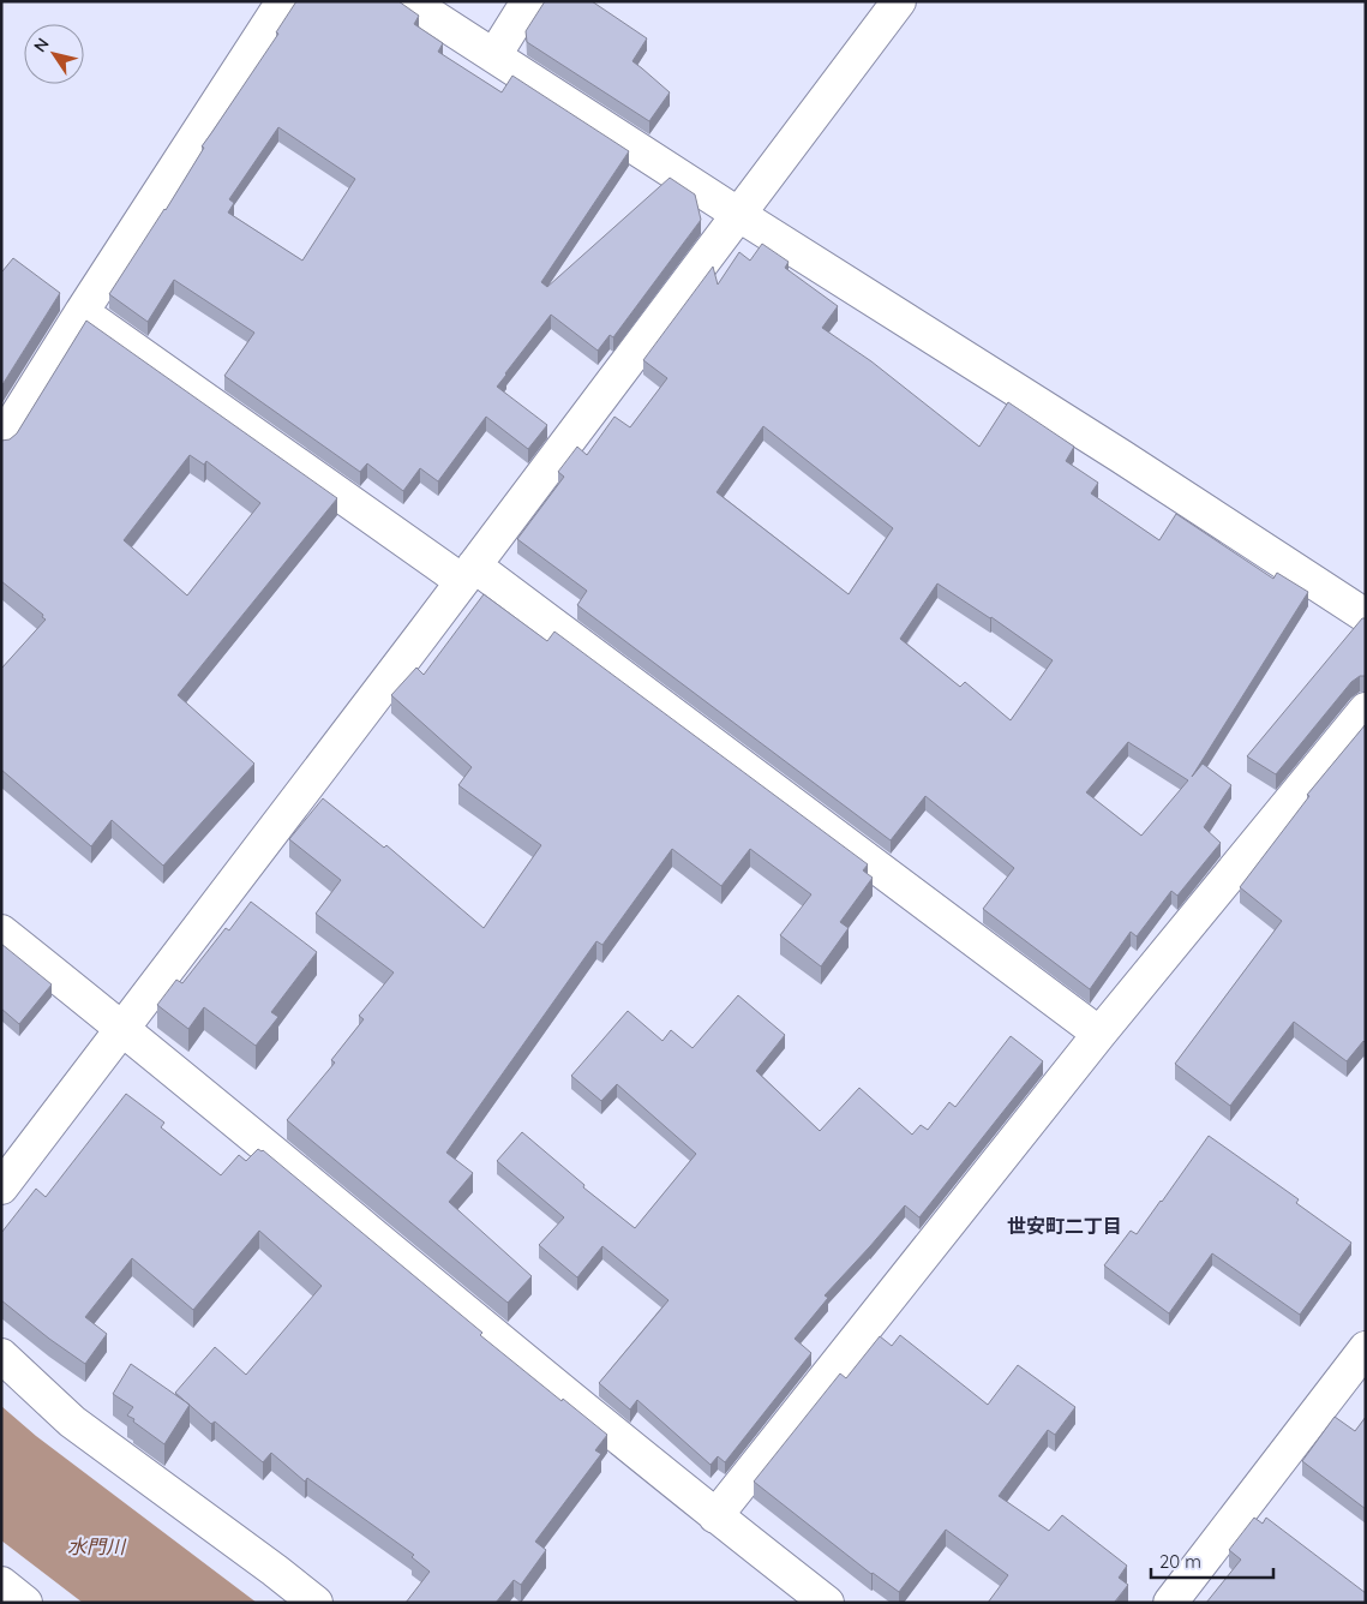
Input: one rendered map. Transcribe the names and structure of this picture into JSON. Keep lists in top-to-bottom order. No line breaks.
{"districts":["世安町二丁目"],"water":["水門川"],"scale_bar":"20 m","north":"top left"}
